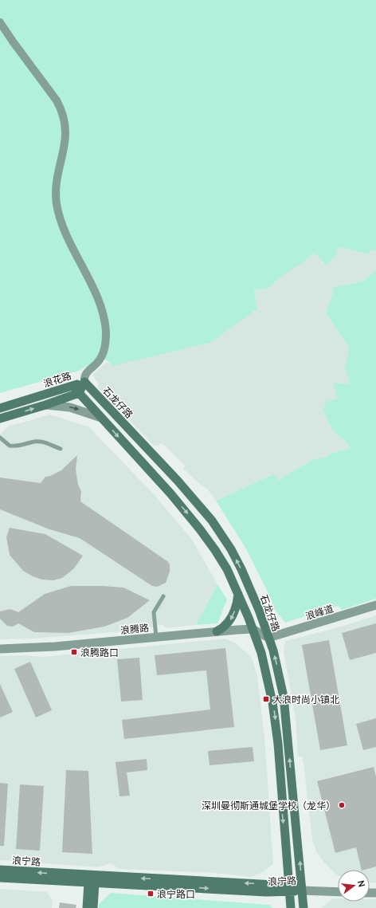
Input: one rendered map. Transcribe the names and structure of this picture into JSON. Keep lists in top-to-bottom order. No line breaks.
{"streets":{"main road":["浪花路","石龙仔路","浪宁路"],"street":["浪峰道","浪腾路"]},"crossings":[["浪花路","石龙仔路"],["石龙仔路","浪峰道"],["石龙仔路","浪宁路"]],"places":{"transit":["浪腾路口","大浪时尚小镇北","浪宁路口"],"other":["深圳曼彻斯通城堡学校（龙华）"]},"north":"right"}
